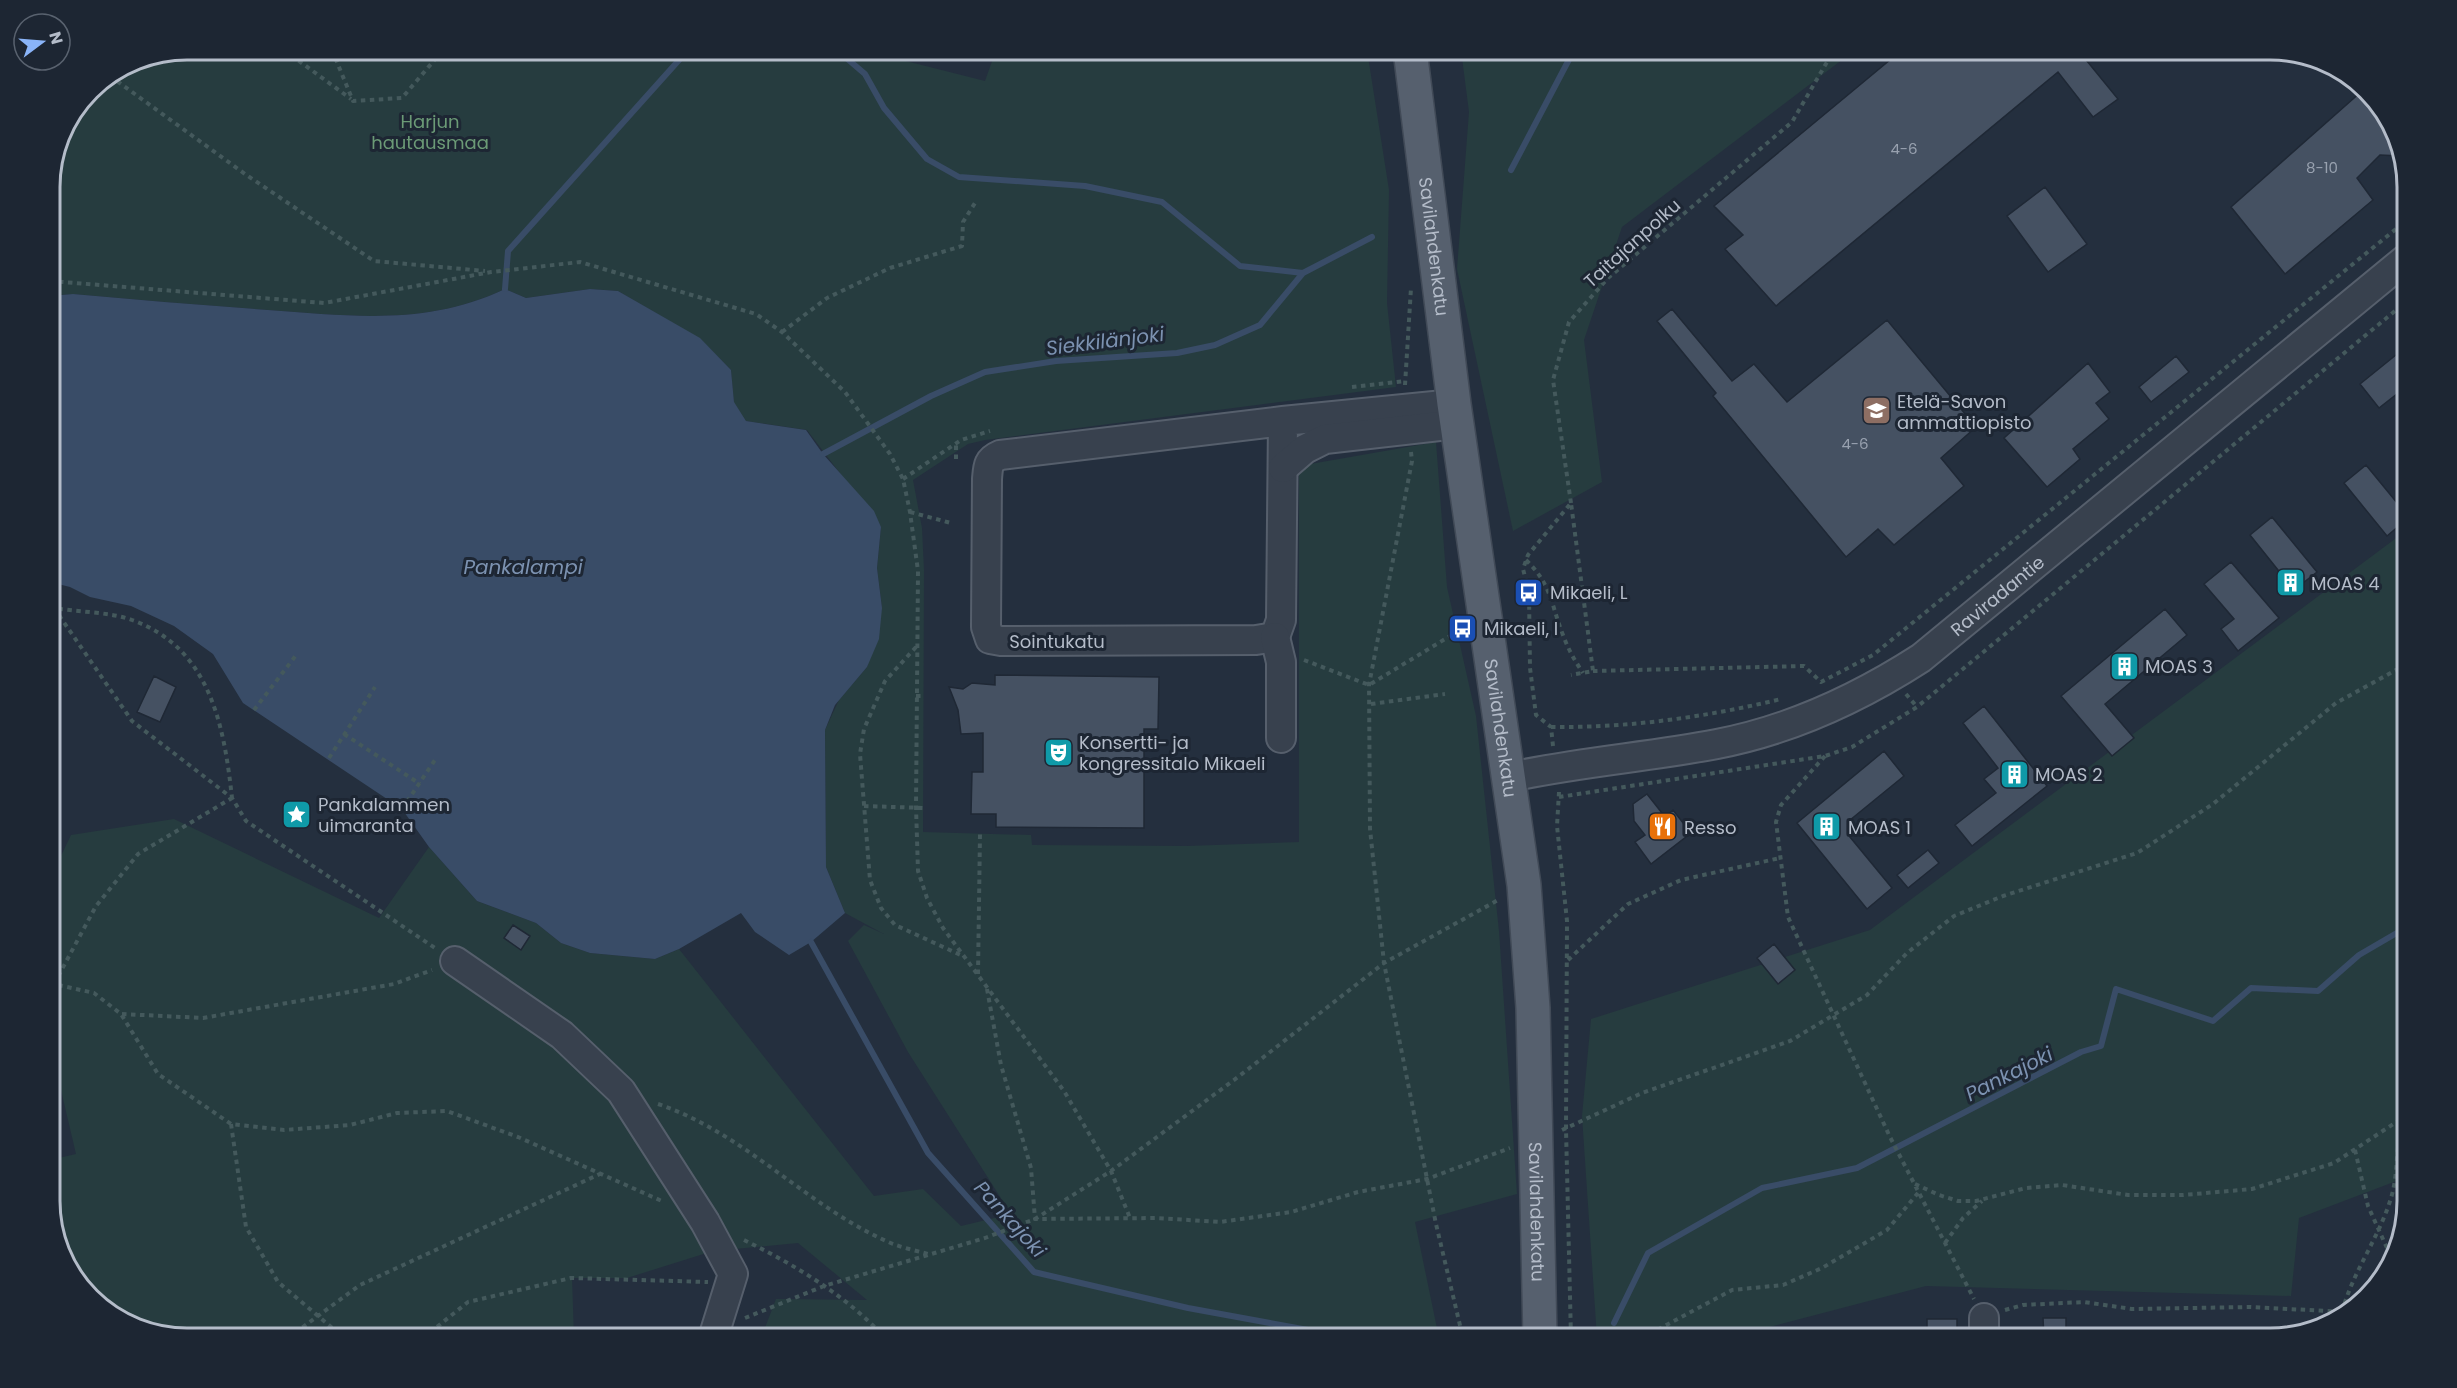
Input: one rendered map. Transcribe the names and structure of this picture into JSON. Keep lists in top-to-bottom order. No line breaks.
{"streets":{"main road":["Savilahdenkatu"],"street":["Raviradantie","Sointukatu"],"path":["Taitajanpolku"]},"crossings":[["Savilahdenkatu","Raviradantie"],["Savilahdenkatu","Sointukatu"]],"water":["Siekkilänjoki","Pankalampi","Pankajoki"],"parks":["Harjun hautausmaa"],"places":{"school or university":["Etelä-Savon ammattiopisto"],"building":["MOAS 4","MOAS 3","MOAS 2","MOAS 1"],"bus stop":["Mikaeli, L","Mikaeli, I"],"theatre":["Konsertti- ja kongressitalo Mikaeli"],"place":["Pankalammen uimaranta"],"restaurant":["Resso"]},"house_numbers":["4-6","8-10","4-6"],"north":"right"}
